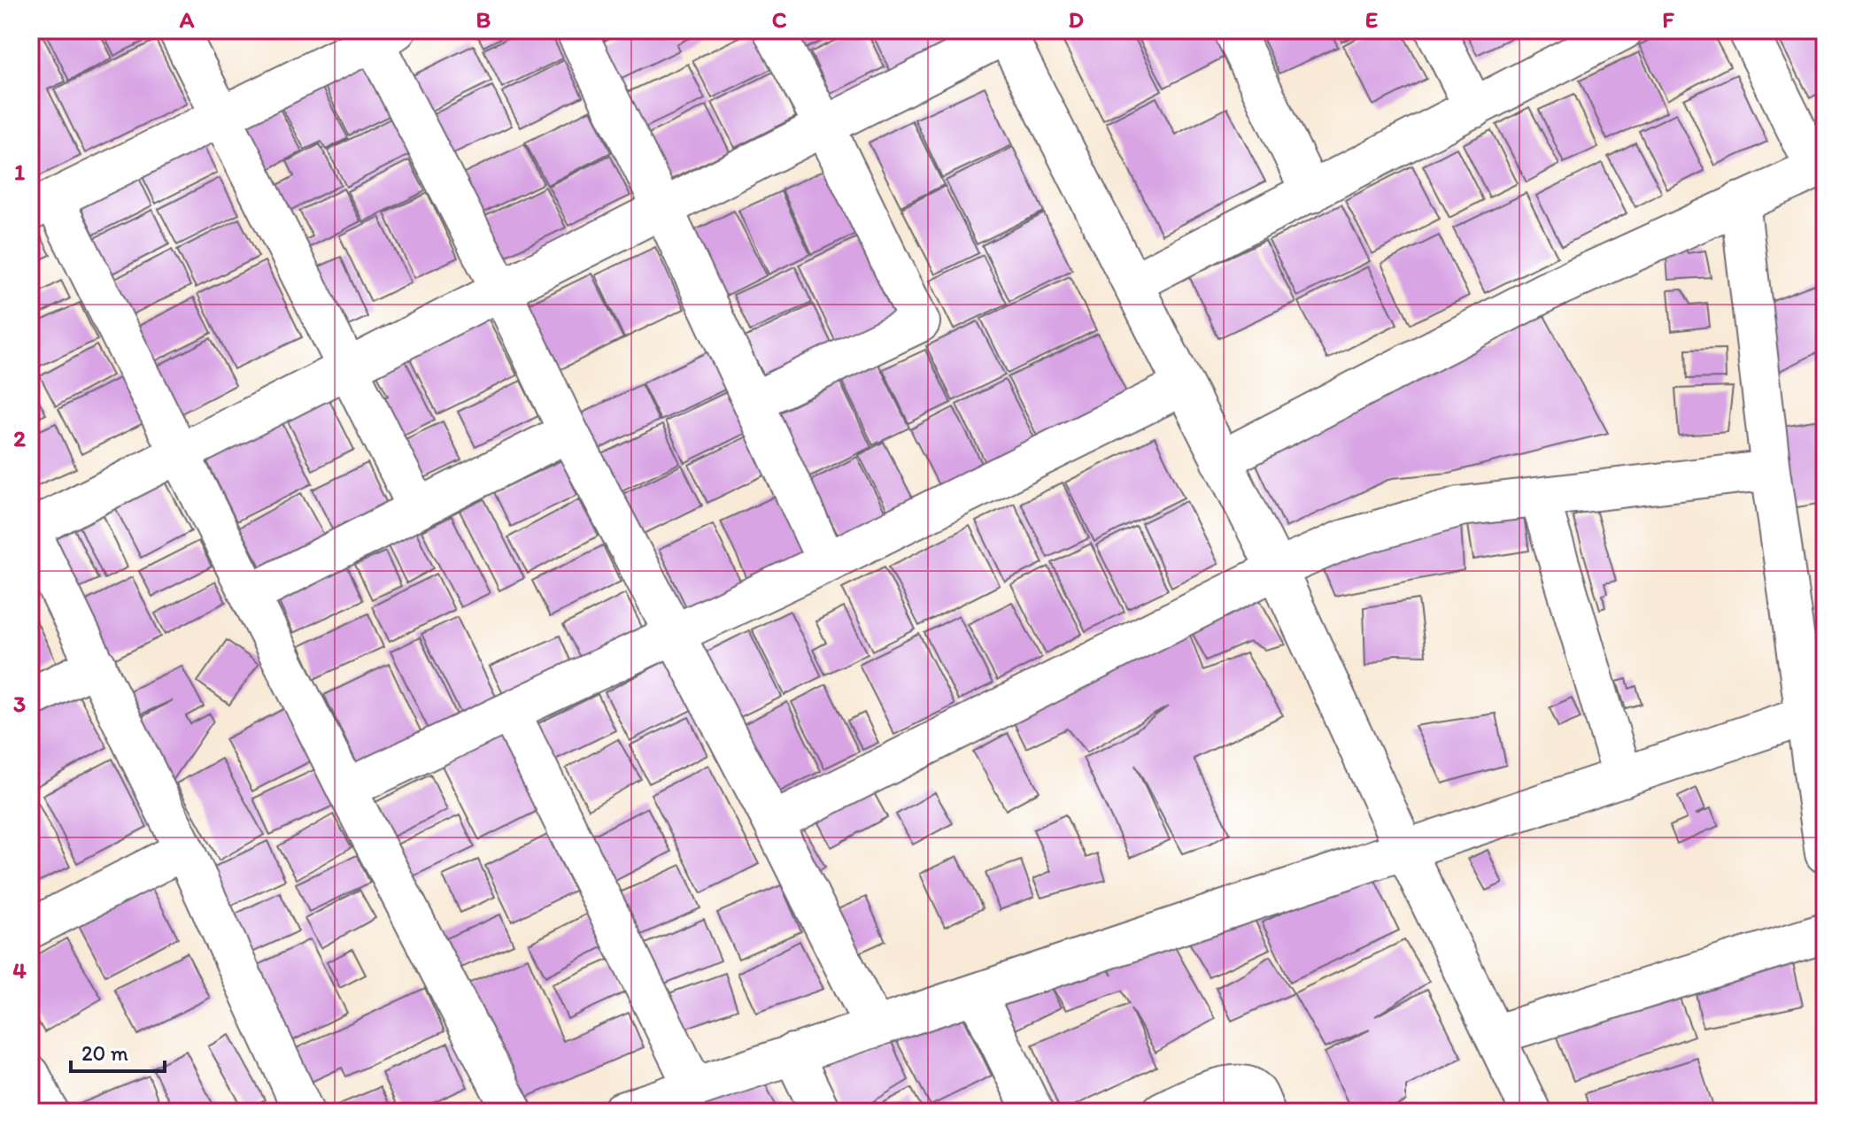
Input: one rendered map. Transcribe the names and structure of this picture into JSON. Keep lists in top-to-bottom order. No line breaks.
{"scale_bar":"20 m","grid":{"columns":["A","B","C","D","E","F"],"rows":["1","2","3","4"]}}
